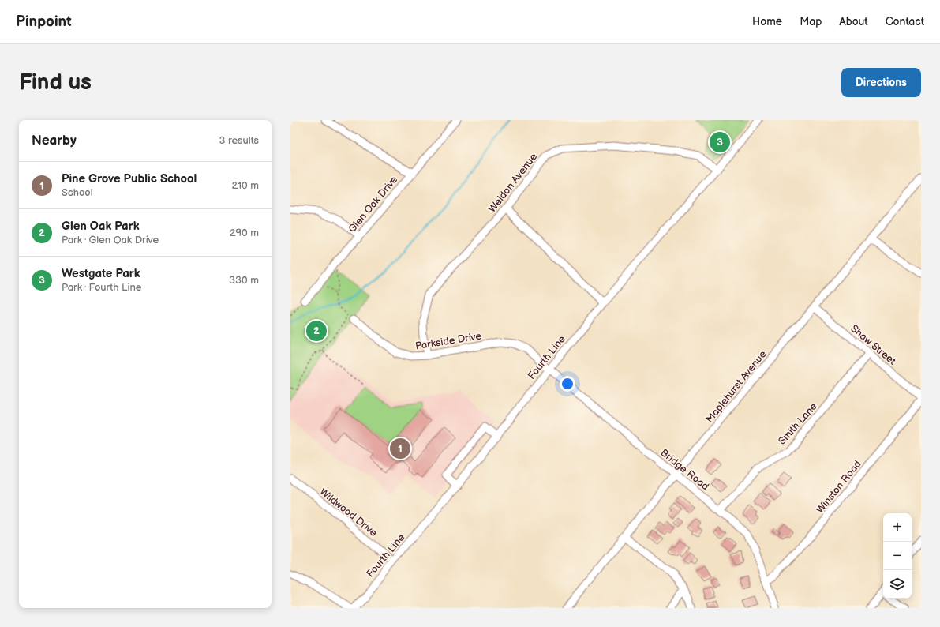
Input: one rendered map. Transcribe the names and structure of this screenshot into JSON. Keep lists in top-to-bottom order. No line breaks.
{"streets":{"street":["Weldon Avenue","Glen Oak Drive","Parkside Drive","Shaw Street","Fourth Line","Maplehurst Avenue","Smith Lane","Bridge Road","Winston Road","Wildwood Drive"]},"crossings":[["Weldon Avenue","Parkside Drive"],["Weldon Avenue","Fourth Line"],["Parkside Drive","Fourth Line"],["Parkside Drive","Bridge Road"],["Shaw Street","Maplehurst Avenue"],["Shaw Street","Smith Lane"],["Fourth Line","Bridge Road"],["Fourth Line","Wildwood Drive"],["Maplehurst Avenue","Bridge Road"],["Smith Lane","Bridge Road"],["Bridge Road","Winston Road"]],"page":{"header":"Pinpoint","nav":["Home","Map","About","Contact"],"buttons":"Directions","title":"Find us","heading":["Nearby","3 results"],"pins":["3","2","1"],"list":[{"mark":"1","name":"Pine Grove Public School","note":"School","value":"210 m"},{"mark":"2","name":"Glen Oak Park","note":"Park · Glen Oak Drive","value":"290 m"},{"mark":"3","name":"Westgate Park","note":"Park · Fourth Line","value":"330 m"}],"map_buttons":["+","−"]}}
